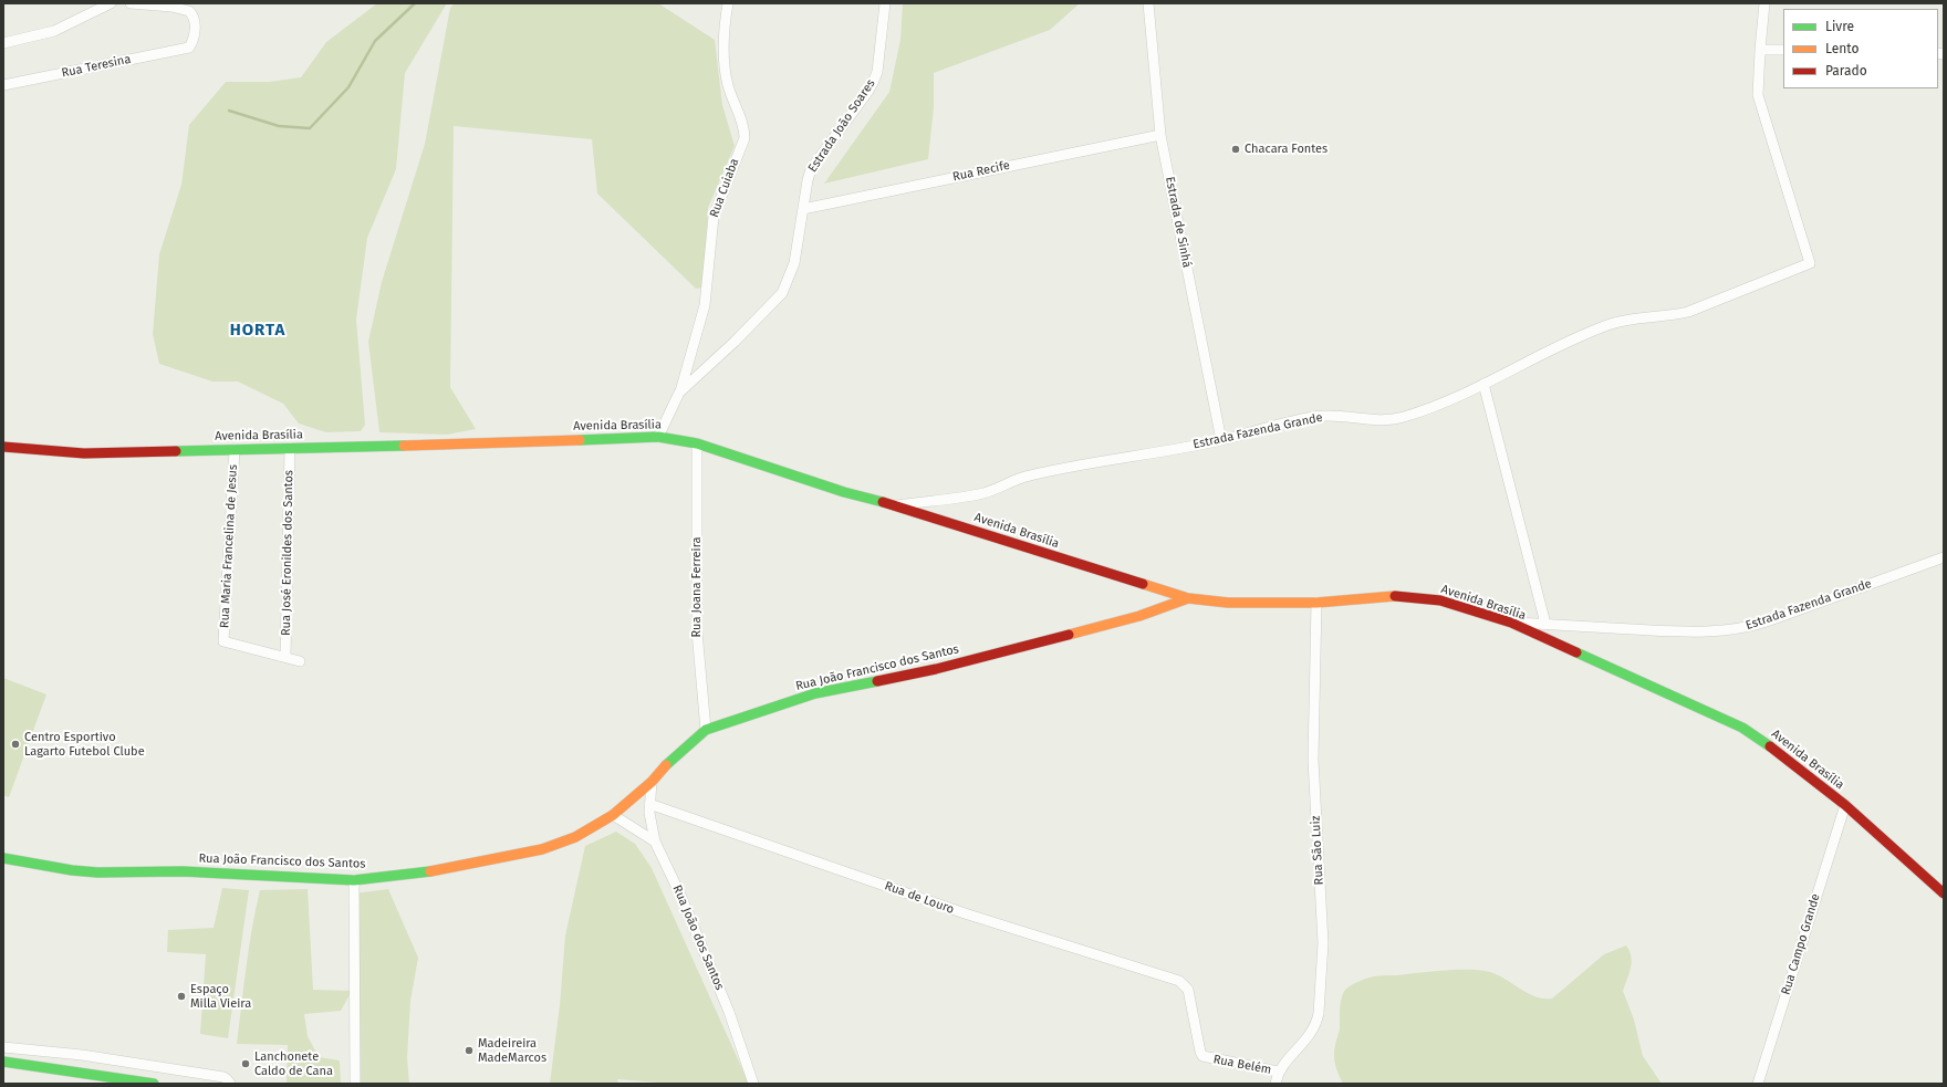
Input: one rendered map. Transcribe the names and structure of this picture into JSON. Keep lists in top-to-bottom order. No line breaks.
{"streets":{"main road":["Avenida Brasília","Rua João Francisco dos Santos"],"street":["Rua Teresina","Estrada João Soares","Rua Recife","Rua Cuiaba","Estrada de Sinhá","Estrada Fazenda Grande","Rua Maria Francelina de Jesus","Rua José Eronildes dos Santos","Rua Joana Ferreira","Rua São Luiz","Rua de Louro","Rua João dos Santos","Rua Campo Grande","Rua Belém"]},"crossings":[["Estrada João Soares","Rua Recife"],["Estrada João Soares","Rua Cuiaba"],["Estrada João Soares","Avenida Brasília"],["Rua Recife","Estrada de Sinhá"],["Estrada de Sinhá","Estrada Fazenda Grande"],["Avenida Brasília","Estrada Fazenda Grande"],["Avenida Brasília","Rua Maria Francelina de Jesus"],["Avenida Brasília","Rua José Eronildes dos Santos"],["Avenida Brasília","Rua Joana Ferreira"],["Avenida Brasília","Rua João Francisco dos Santos"],["Avenida Brasília","Rua São Luiz"],["Avenida Brasília","Rua Campo Grande"],["Rua Maria Francelina de Jesus","Rua José Eronildes dos Santos"],["Rua Joana Ferreira","Rua João Francisco dos Santos"],["Rua João Francisco dos Santos","Rua João dos Santos"],["Rua São Luiz","Rua Belém"],["Rua de Louro","Rua João dos Santos"],["Rua de Louro","Rua Belém"]],"districts":["HORTA"],"places":["Chacara Fontes","Centro Esportivo Lagarto Futebol Clube","Espaço Milla Vieira","Madeireira MadeMarcos","Lanchonete Caldo de Cana"],"legend":["Livre","Lento","Parado"]}
